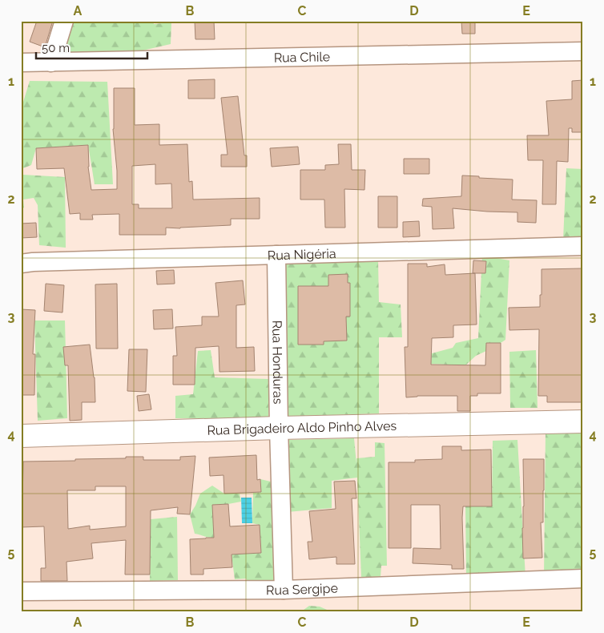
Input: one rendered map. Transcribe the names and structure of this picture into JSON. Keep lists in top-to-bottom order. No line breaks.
{"streets":{"street":["Rua Chile","Rua Nigéria","Rua Honduras","Rua Brigadeiro Aldo Pinho Alves","Rua Sergipe"]},"crossings":[["Rua Nigéria","Rua Honduras"],["Rua Honduras","Rua Brigadeiro Aldo Pinho Alves"],["Rua Honduras","Rua Sergipe"]],"scale_bar":"50 m","grid":{"columns":["A","B","C","D","E"],"rows":["1","2","3","4","5"]}}
